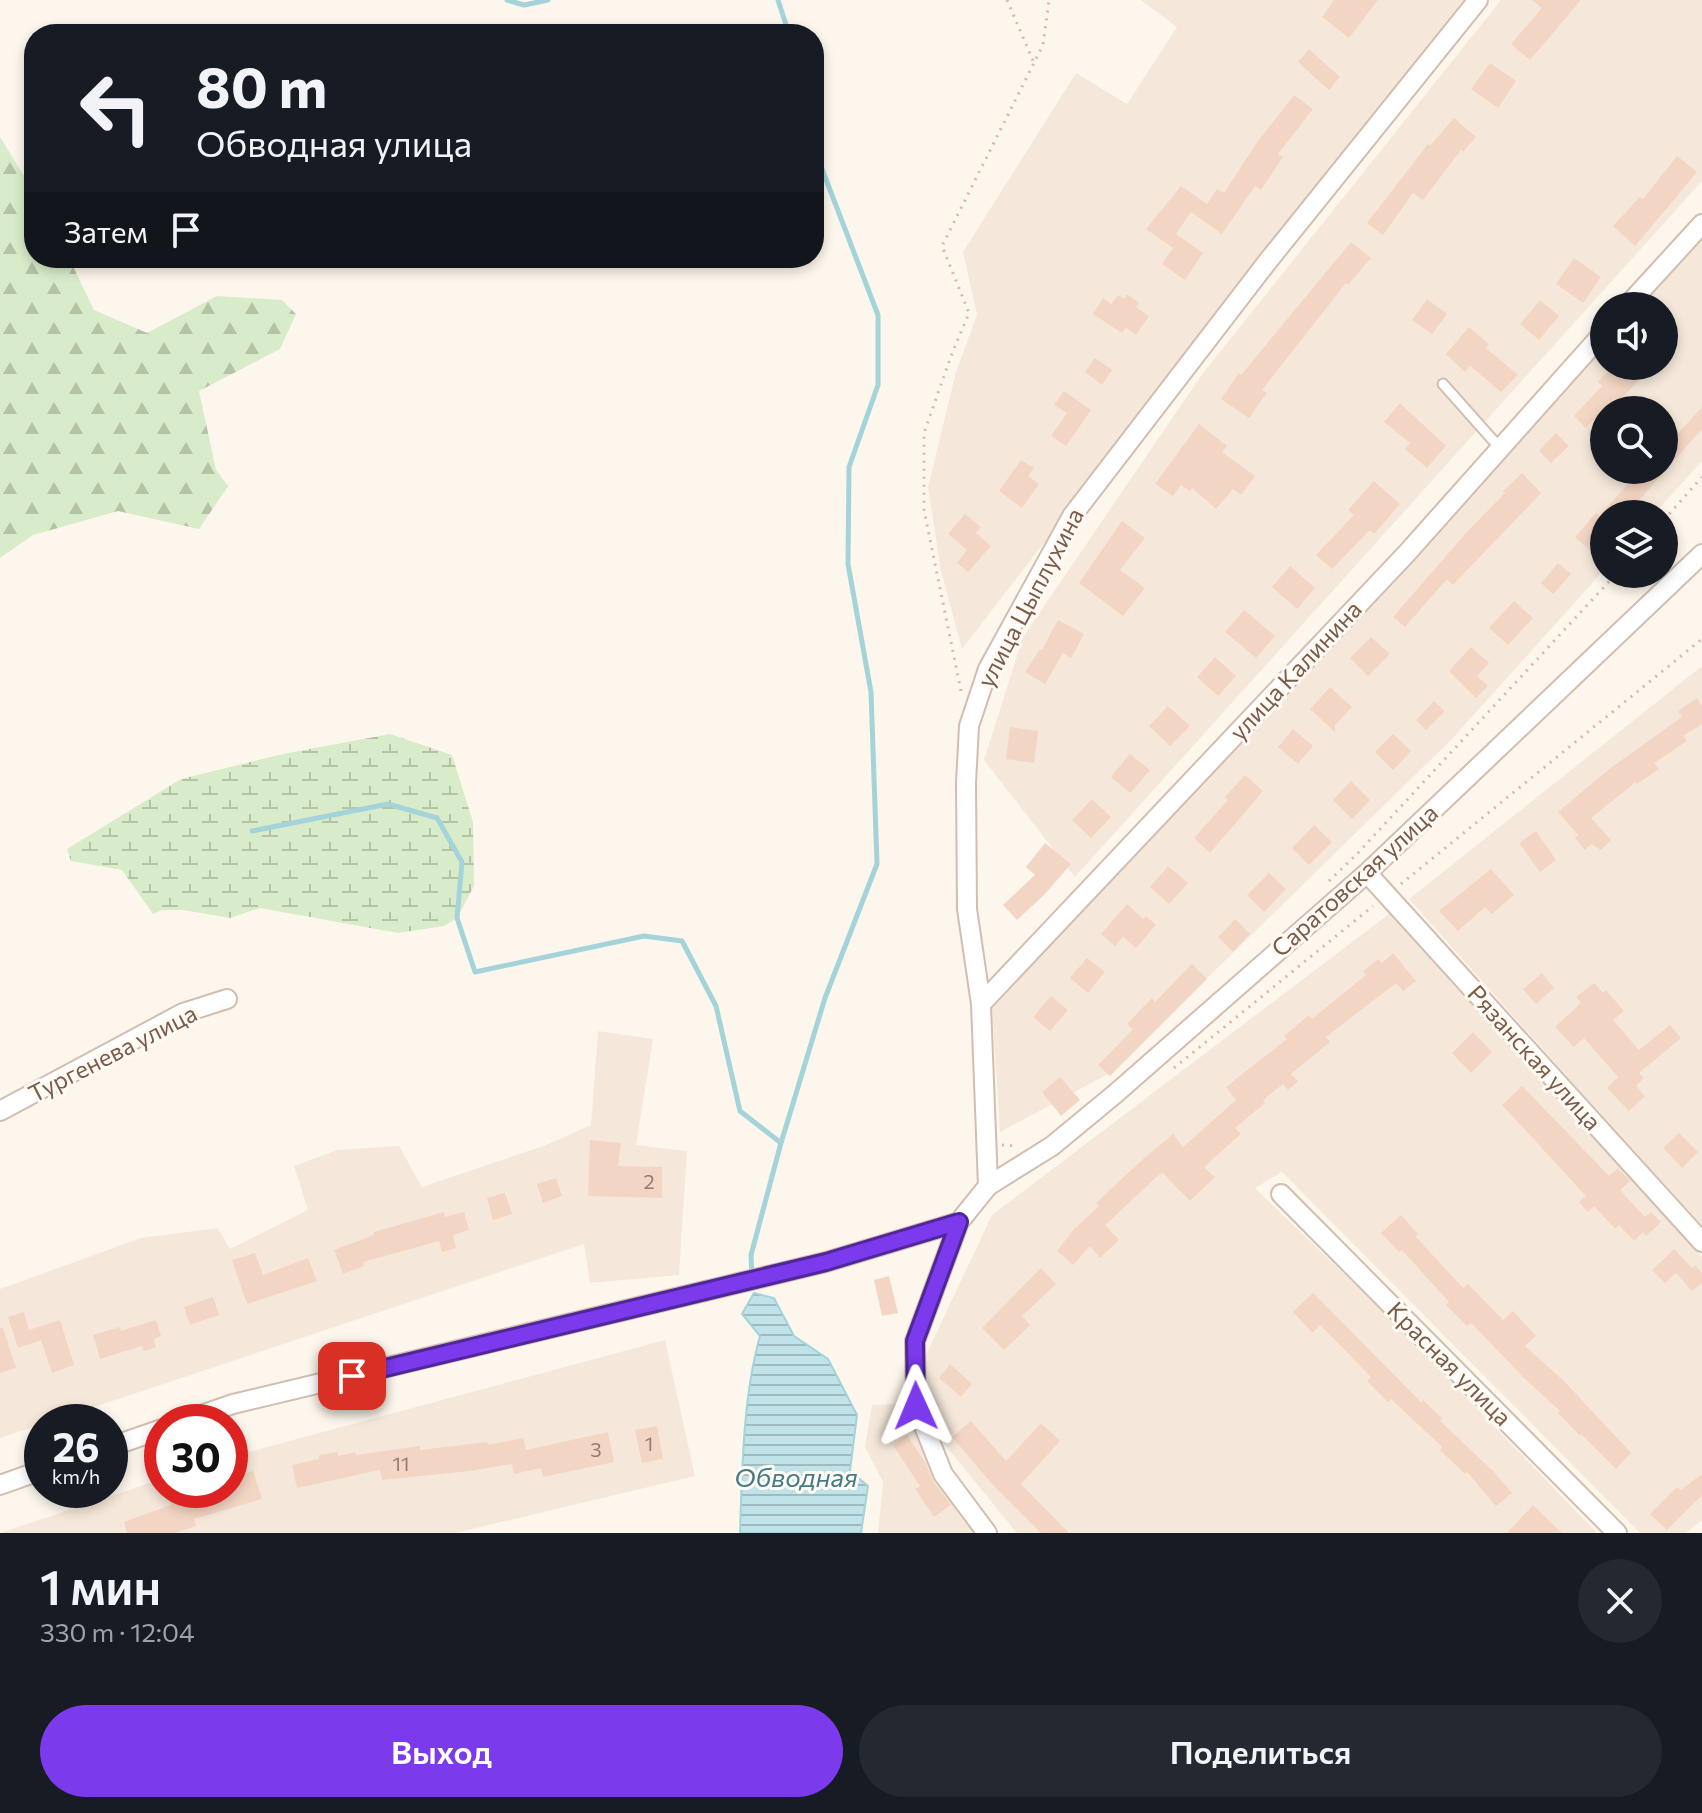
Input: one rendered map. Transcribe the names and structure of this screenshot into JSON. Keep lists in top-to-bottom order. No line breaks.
{"streets":{"street":["улица Цыплухина","улица Калинина","Саратовская улица","Тургенева улица","Рязанская улица","Красная улица"]},"crossings":[["улица Цыплухина","улица Калинина"],["улица Цыплухина","Саратовская улица"],["Саратовская улица","Рязанская улица"]],"water":["Обводная"],"house_numbers":["2","1","3","11"],"page":{"turn":["80 m","Обводная улица"],"then":"Затем","speed":"26 km/h","limit":"30","heading":["1 мин","330 m · 12:04"],"buttons":["Выход","Поделиться"]}}
